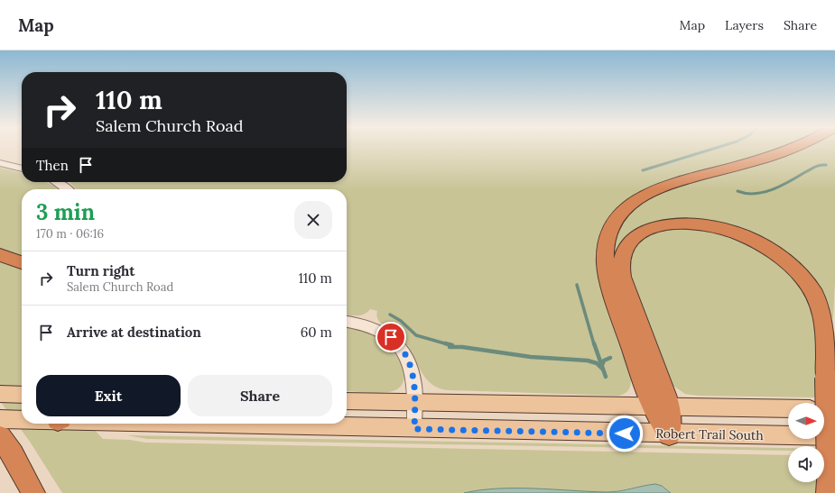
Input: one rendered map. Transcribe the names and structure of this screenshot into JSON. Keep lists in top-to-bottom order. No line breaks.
{"streets":{"main road":["Robert Trail South"]},"north":"right","page":{"header":"Map","nav":["Map","Layers","Share"],"turn":["110 m","Salem Church Road"],"then":"Then","heading":["3 min","170 m · 06:16"],"list":[{"name":"Turn right","note":"Salem Church Road","value":"110 m"},{"name":"Arrive at destination","value":"60 m"}],"buttons":["Exit","Share"]}}
